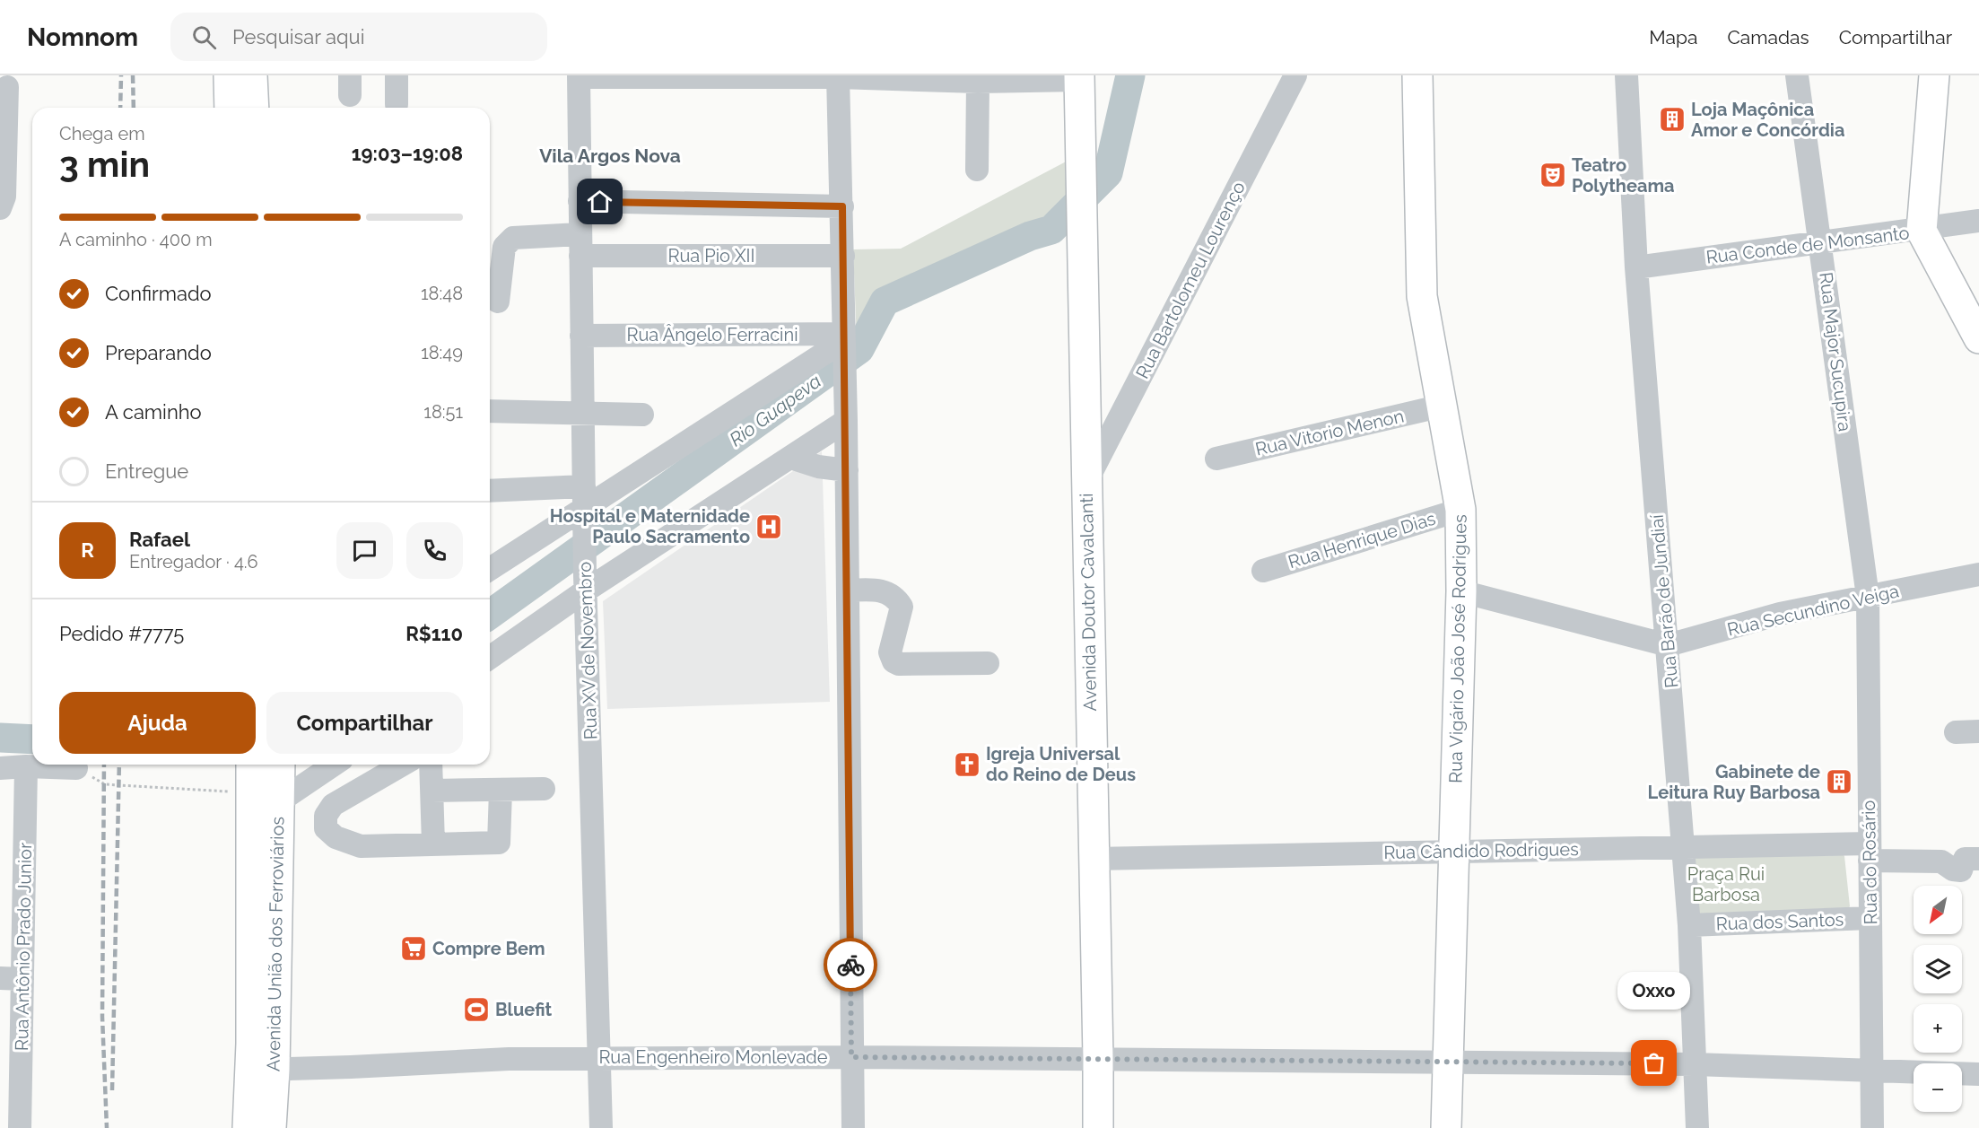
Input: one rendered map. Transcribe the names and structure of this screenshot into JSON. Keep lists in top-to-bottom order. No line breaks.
{"streets":{"main road":["Avenida Doutor Cavalcanti","Rua Vigário João José Rodrigues","Avenida União dos Ferroviários"],"street":["Rua Conde de Monsanto","Rua Pio XII","Rua Bartolomeu Lourenço","Rua Ângelo Ferracini","Rua Major Sucupira","Rua Vitorio Menon","Rua Henrique Dias","Rua Barão de Jundiaí","Rua Secundino Veiga","Rua XV de Novembro","Rua Cândido Rodrigues","Rua do Rosário","Rua dos Santos","Rua Antônio Prado Junior","Rua Engenheiro Monlevade"]},"crossings":[["Rua Conde de Monsanto","Rua Major Sucupira"],["Rua Conde de Monsanto","Rua Barão de Jundiaí"],["Rua Pio XII","Rua XV de Novembro"],["Rua Bartolomeu Lourenço","Avenida Doutor Cavalcanti"],["Rua Ângelo Ferracini","Rua XV de Novembro"],["Rua Major Sucupira","Rua Secundino Veiga"],["Rua Major Sucupira","Rua do Rosário"],["Rua Vitorio Menon","Rua Vigário João José Rodrigues"],["Rua Henrique Dias","Rua Vigário João José Rodrigues"],["Rua Barão de Jundiaí","Rua Secundino Veiga"],["Rua Barão de Jundiaí","Rua Cândido Rodrigues"],["Rua Barão de Jundiaí","Rua dos Santos"],["Rua Barão de Jundiaí","Rua Engenheiro Monlevade"],["Avenida Doutor Cavalcanti","Rua Cândido Rodrigues"],["Avenida Doutor Cavalcanti","Rua Engenheiro Monlevade"],["Rua Secundino Veiga","Rua do Rosário"],["Rua Vigário João José Rodrigues","Rua Cândido Rodrigues"],["Rua Vigário João José Rodrigues","Rua Engenheiro Monlevade"],["Rua XV de Novembro","Rua Engenheiro Monlevade"],["Rua Cândido Rodrigues","Rua do Rosário"],["Rua do Rosário","Rua dos Santos"],["Rua do Rosário","Rua Engenheiro Monlevade"],["Avenida União dos Ferroviários","Rua Engenheiro Monlevade"]],"districts":["Vila Argos Nova"],"water":["Rio Guapeva"],"parks":["Praça Rui Barbosa"],"places":{"building":["Loja Maçônica Amor e Concórdia","Gabinete de Leitura Ruy Barbosa"],"theatre":["Teatro Polytheama"],"hospital":["Hospital e Maternidade Paulo Sacramento"],"church":["Igreja Universal do Reino de Deus"],"supermarket":["Compre Bem"],"sports":["Bluefit"],"other":["Oxxo"]},"north":"bottom left","page":{"header":"Nomnom","search":"Pesquisar aqui","nav":["Mapa","Camadas","Compartilhar"],"heading":["3 min","Chega em","19:03–19:08"],"panel":["Rafael","Entregador · 4.6","Pedido #7775","R$110"],"bar":"A caminho · 400 m","list":[["Confirmado","18:48"],["Preparando","18:49"],["A caminho","18:51"],"Entregue"],"round":"R","buttons":["Ajuda","Compartilhar"],"map_buttons":["+","−"],"bubble":"Oxxo"}}
